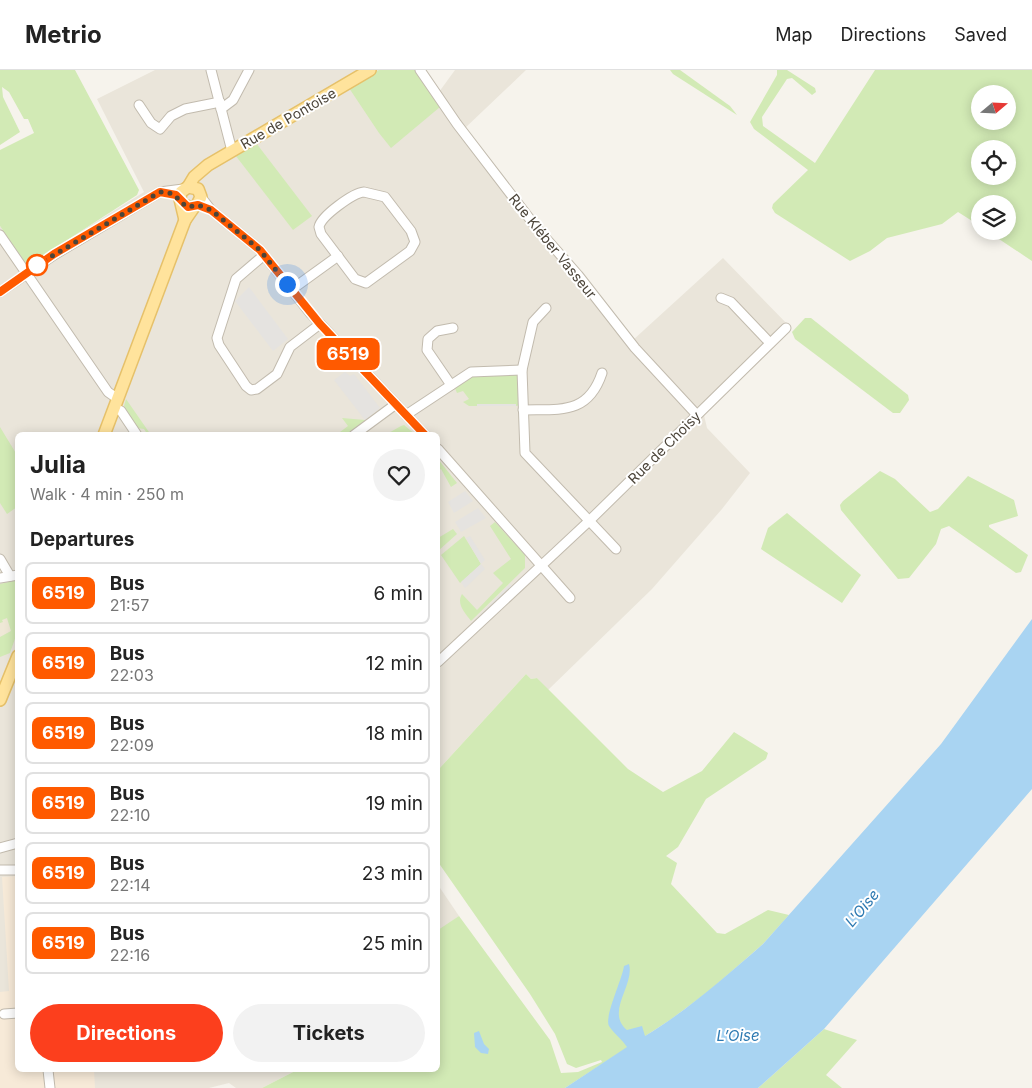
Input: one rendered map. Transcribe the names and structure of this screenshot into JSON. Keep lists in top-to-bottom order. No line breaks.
{"streets":{"main road":["Rue de Pontoise"],"street":["Rue Kléber Vasseur","Rue de Choisy"]},"crossings":[["Rue Kléber Vasseur","Rue de Choisy"]],"water":["L'Oise","L’Oise"],"lines":["bus line 6519"],"north":"right","page":{"header":"Metrio","nav":["Map","Directions","Saved"],"on_map":"6519","heading":[["Julia","Walk · 4 min · 250 m"],"Departures"],"list":[{"mark":"6519","name":"Bus","note":"21:57","value":"6 min"},{"mark":"6519","name":"Bus","note":"22:03","value":"12 min"},{"mark":"6519","name":"Bus","note":"22:09","value":"18 min"},{"mark":"6519","name":"Bus","note":"22:10","value":"19 min"},{"mark":"6519","name":"Bus","note":"22:14","value":"23 min"},{"mark":"6519","name":"Bus","note":"22:16","value":"25 min"}],"buttons":["Directions","Tickets"]}}
